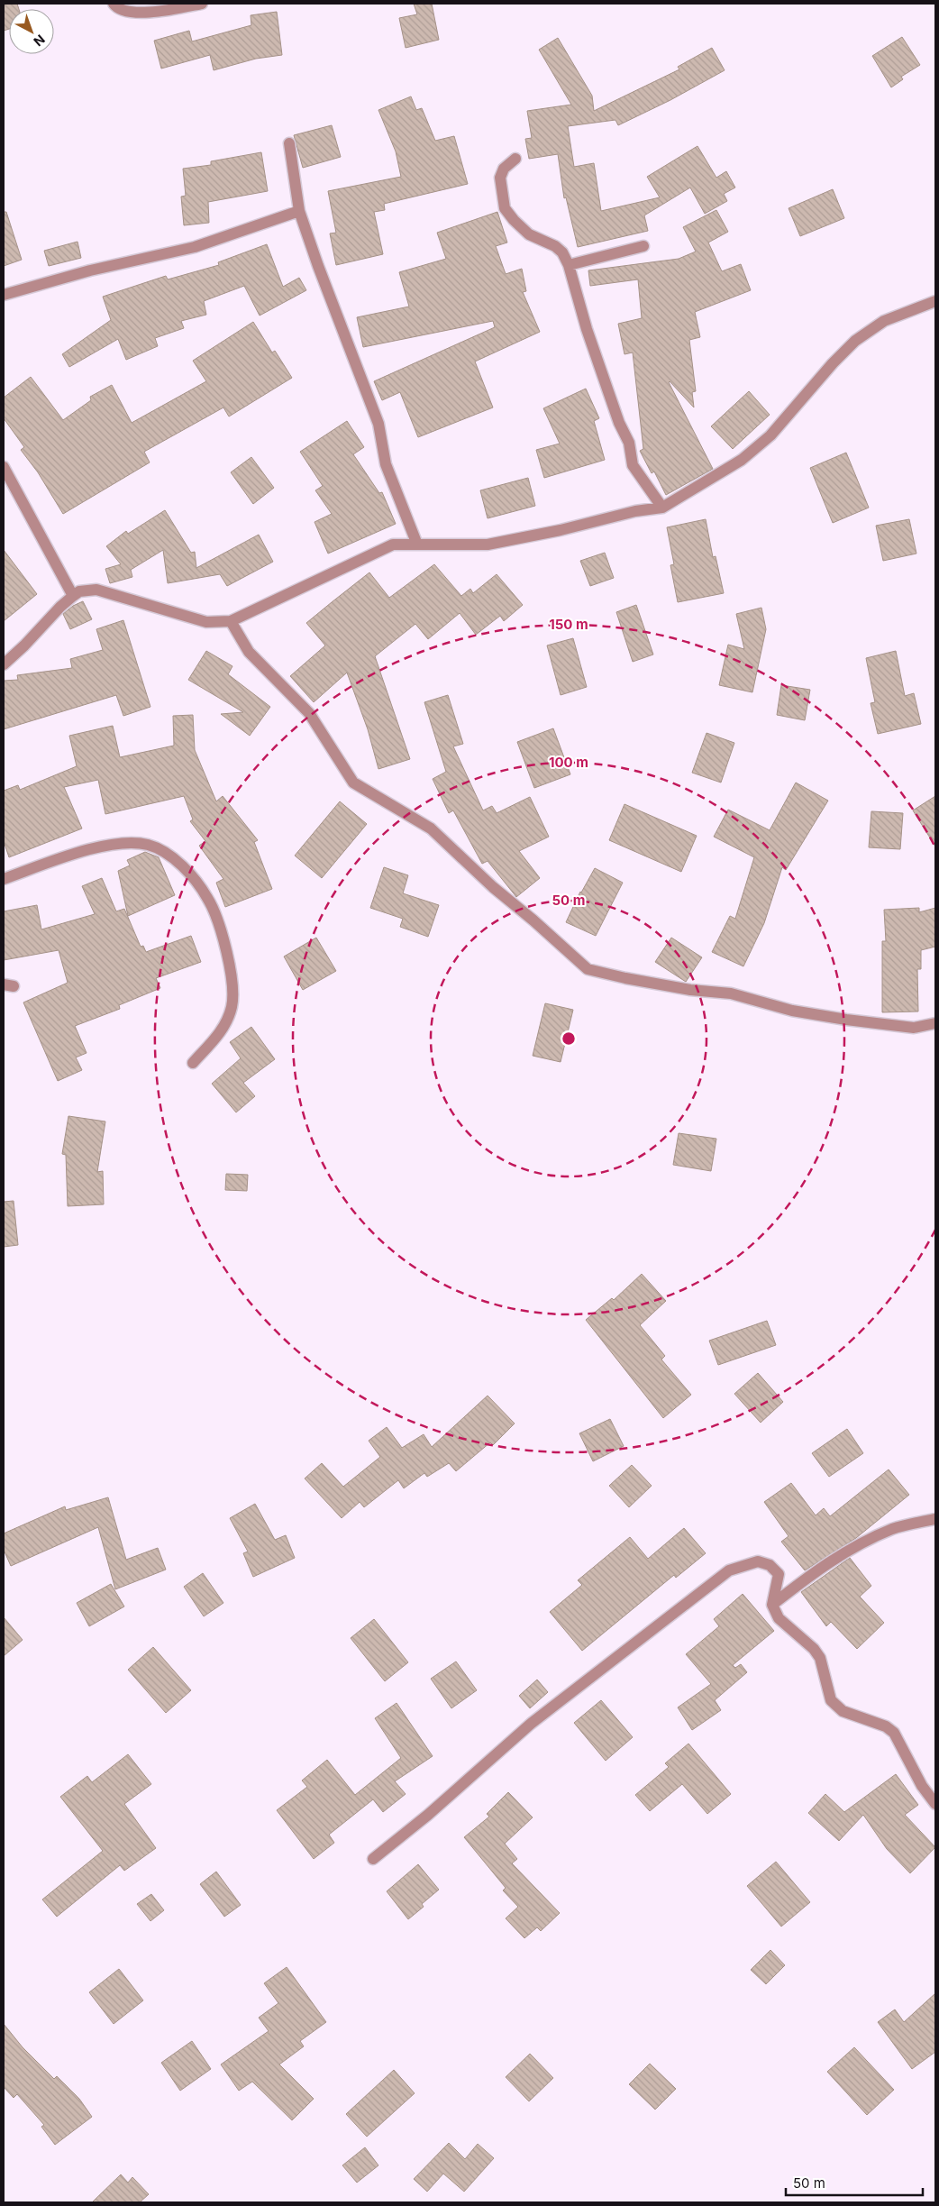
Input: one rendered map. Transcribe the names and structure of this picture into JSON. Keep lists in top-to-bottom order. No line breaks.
{"scale_bar":"50 m","north":"bottom right","rings":["150 m","100 m","50 m"]}
